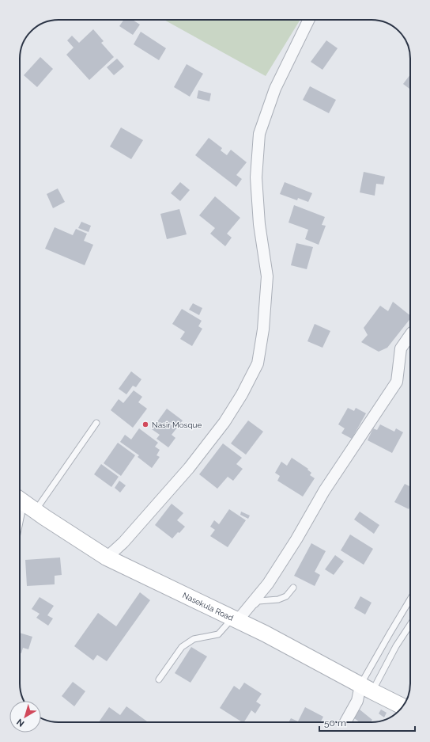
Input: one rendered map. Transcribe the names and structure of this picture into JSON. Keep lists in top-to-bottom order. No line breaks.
{"streets":{"main road":["Nasekula Road"]},"places":["Nasir Mosque"],"scale_bar":"50 m","north":"bottom left"}
